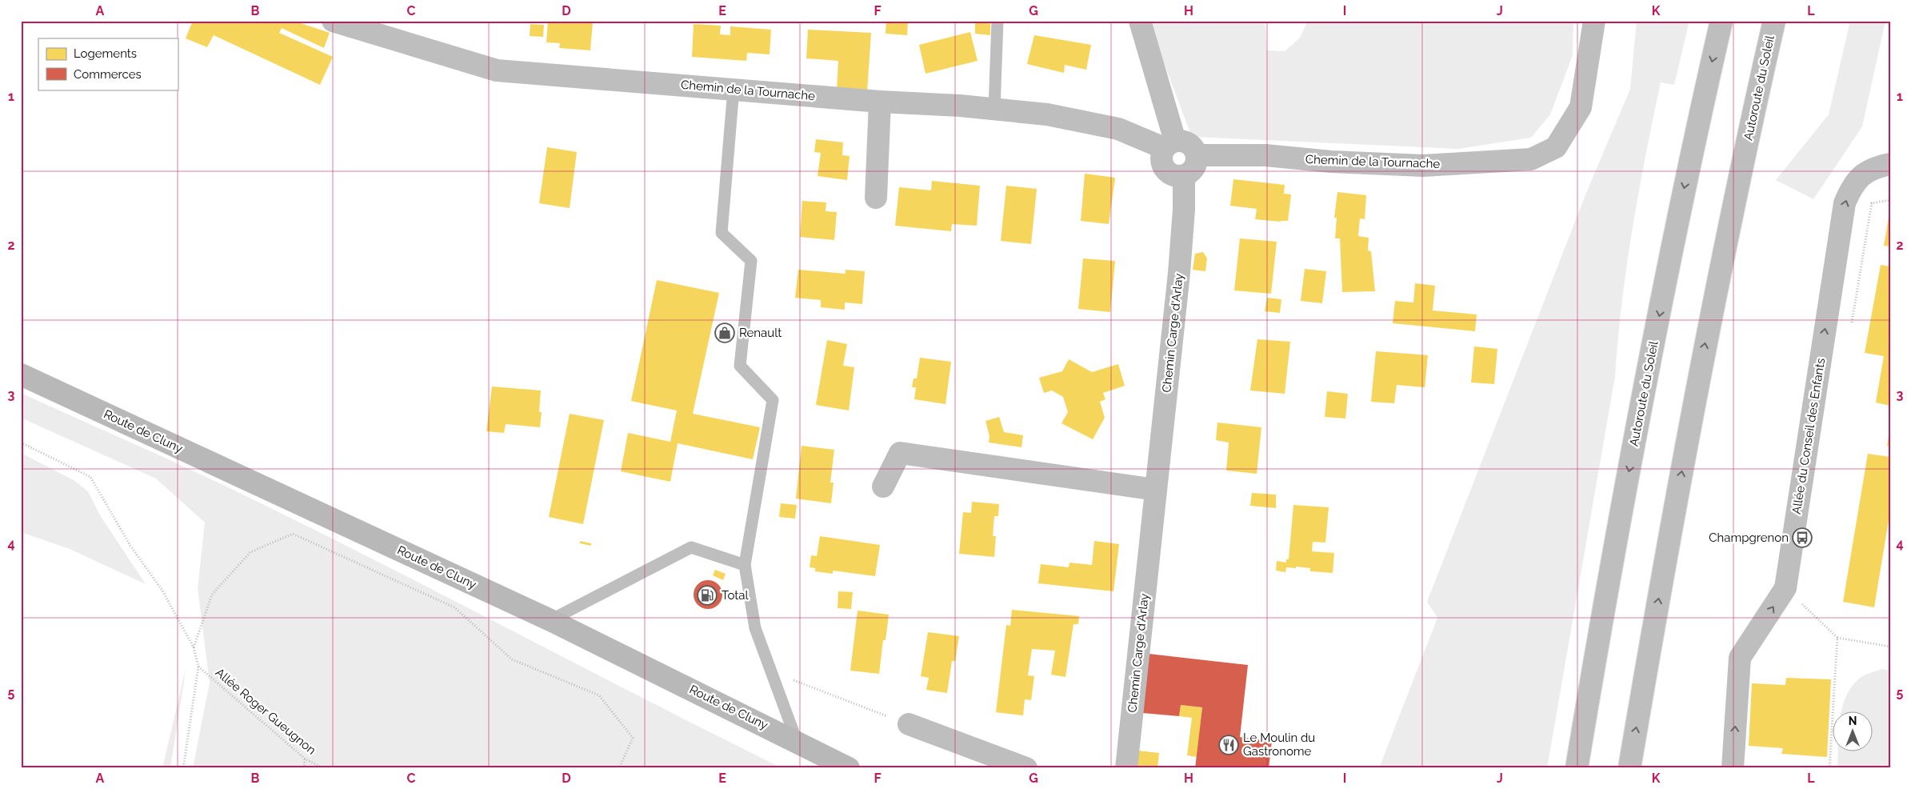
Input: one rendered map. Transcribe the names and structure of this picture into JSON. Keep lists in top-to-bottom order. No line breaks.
{"streets":{"main road":["Autoroute du Soleil","Chemin de la Tournache","Chemin Carge d'Arlay","Route de Cluny","Allée du Conseil des Enfants"],"path":["Allée Roger Gueugnon"]},"crossings":[["Chemin de la Tournache","Chemin Carge d'Arlay"]],"one_way":["Allée du Conseil des Enfants"],"places":{"shop":["Renault"],"bus stop":["Champgrenon"],"fuel station":["Total"],"restaurant":["Le Moulin du Gastronome"]},"legend":["Logements","Commerces"],"north":"top","grid":{"columns":["A","B","C","D","E","F","G","H","I","J","K","L"],"rows":["1","2","3","4","5"]}}
